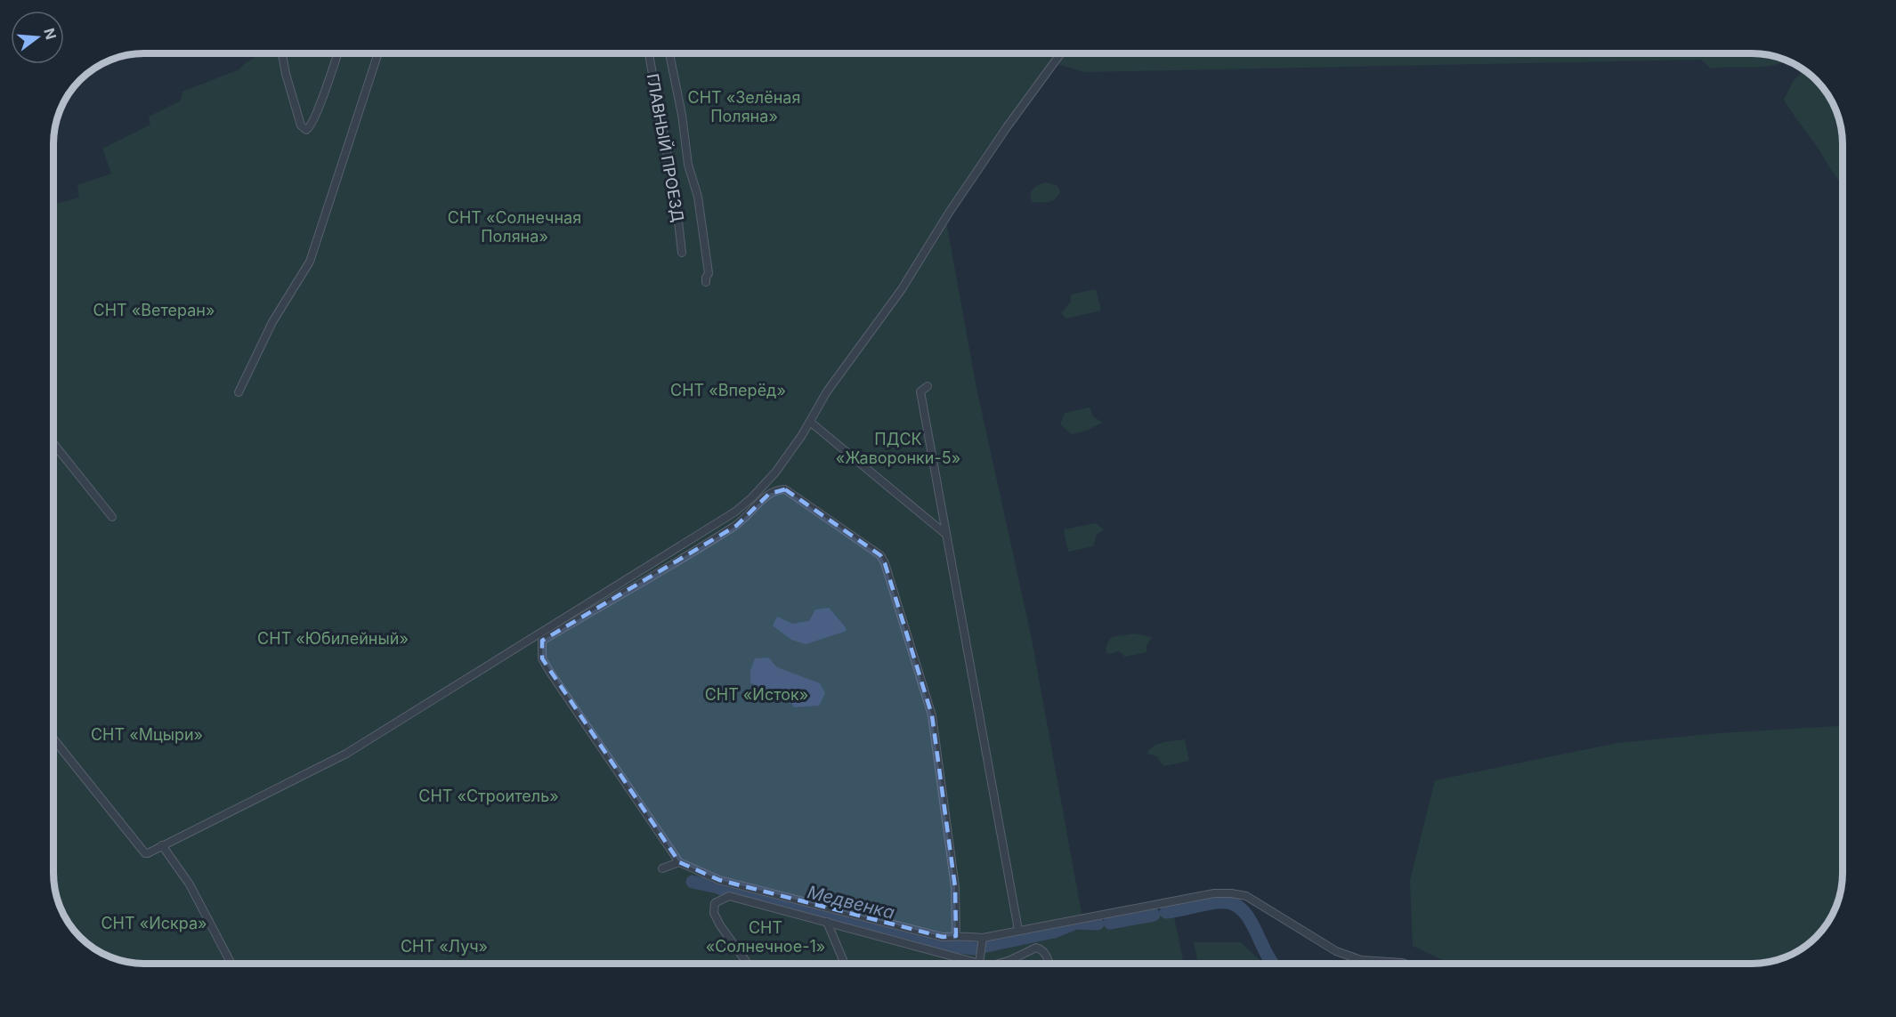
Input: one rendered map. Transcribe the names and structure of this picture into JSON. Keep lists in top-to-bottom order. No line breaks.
{"streets":{"street":["ГЛАВНЫЙ ПРОЕЗД"]},"water":["Медвенка"],"parks":["СНТ «Зелёная Поляна»","СНТ «Солнечная Поляна»","СНТ «Ветеран»","СНТ «Вперёд»","ПДСК «Жаворонки-5»","СНТ «Юбилейный»","СНТ «Исток»","СНТ «Мцыри»","СНТ «Строитель»","СНТ «Искра»","СНТ «Солнечное-1»","СНТ «Луч»"],"north":"right"}
